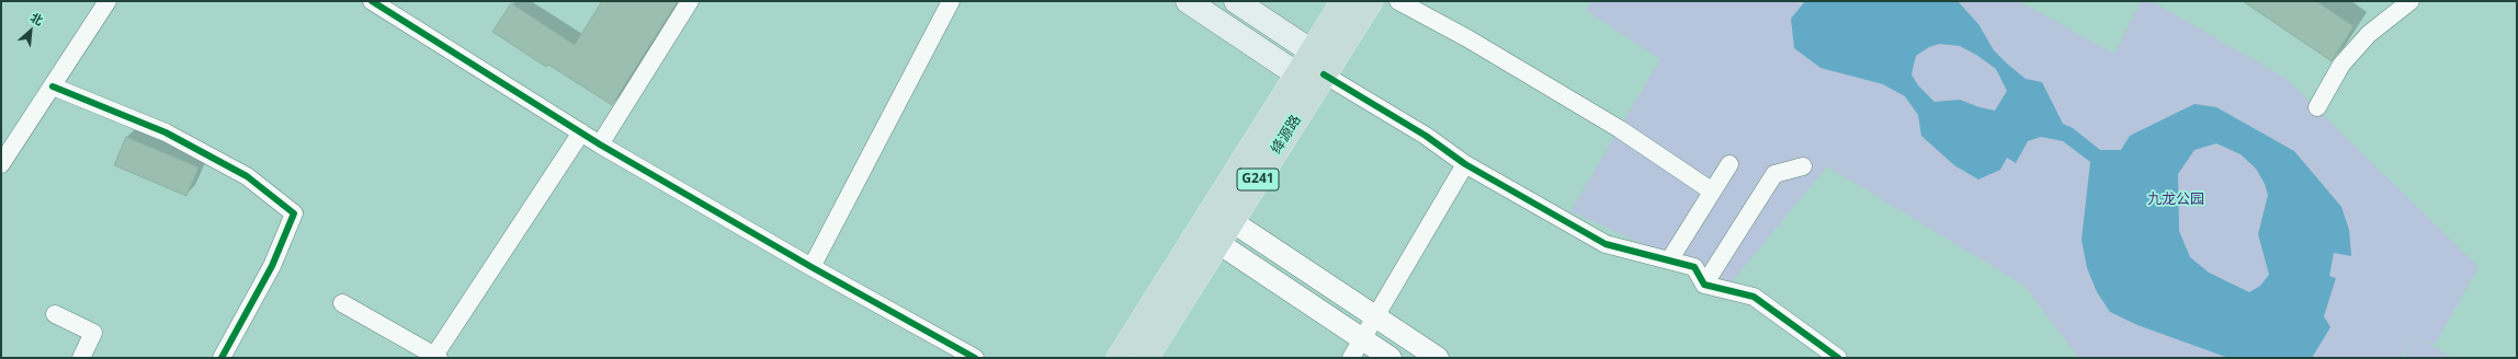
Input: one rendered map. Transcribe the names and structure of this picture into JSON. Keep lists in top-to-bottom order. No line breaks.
{"streets":{"highway":["绛源路","G241"]},"parks":["九龙公园"],"north":"top right"}
